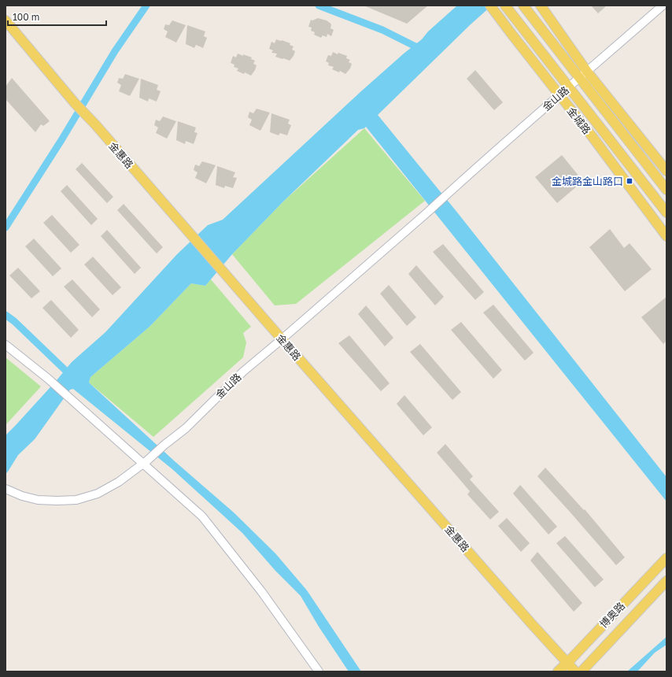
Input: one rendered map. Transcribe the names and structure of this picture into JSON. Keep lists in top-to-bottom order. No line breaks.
{"streets":{"main road":["金城路","金惠路","博奥路"],"street":["金山路"]},"crossings":[["金山路","金城路"],["金山路","金惠路"],["金惠路","博奥路"]],"places":{"transit":["金城路金山路口"]},"scale_bar":"100 m"}
